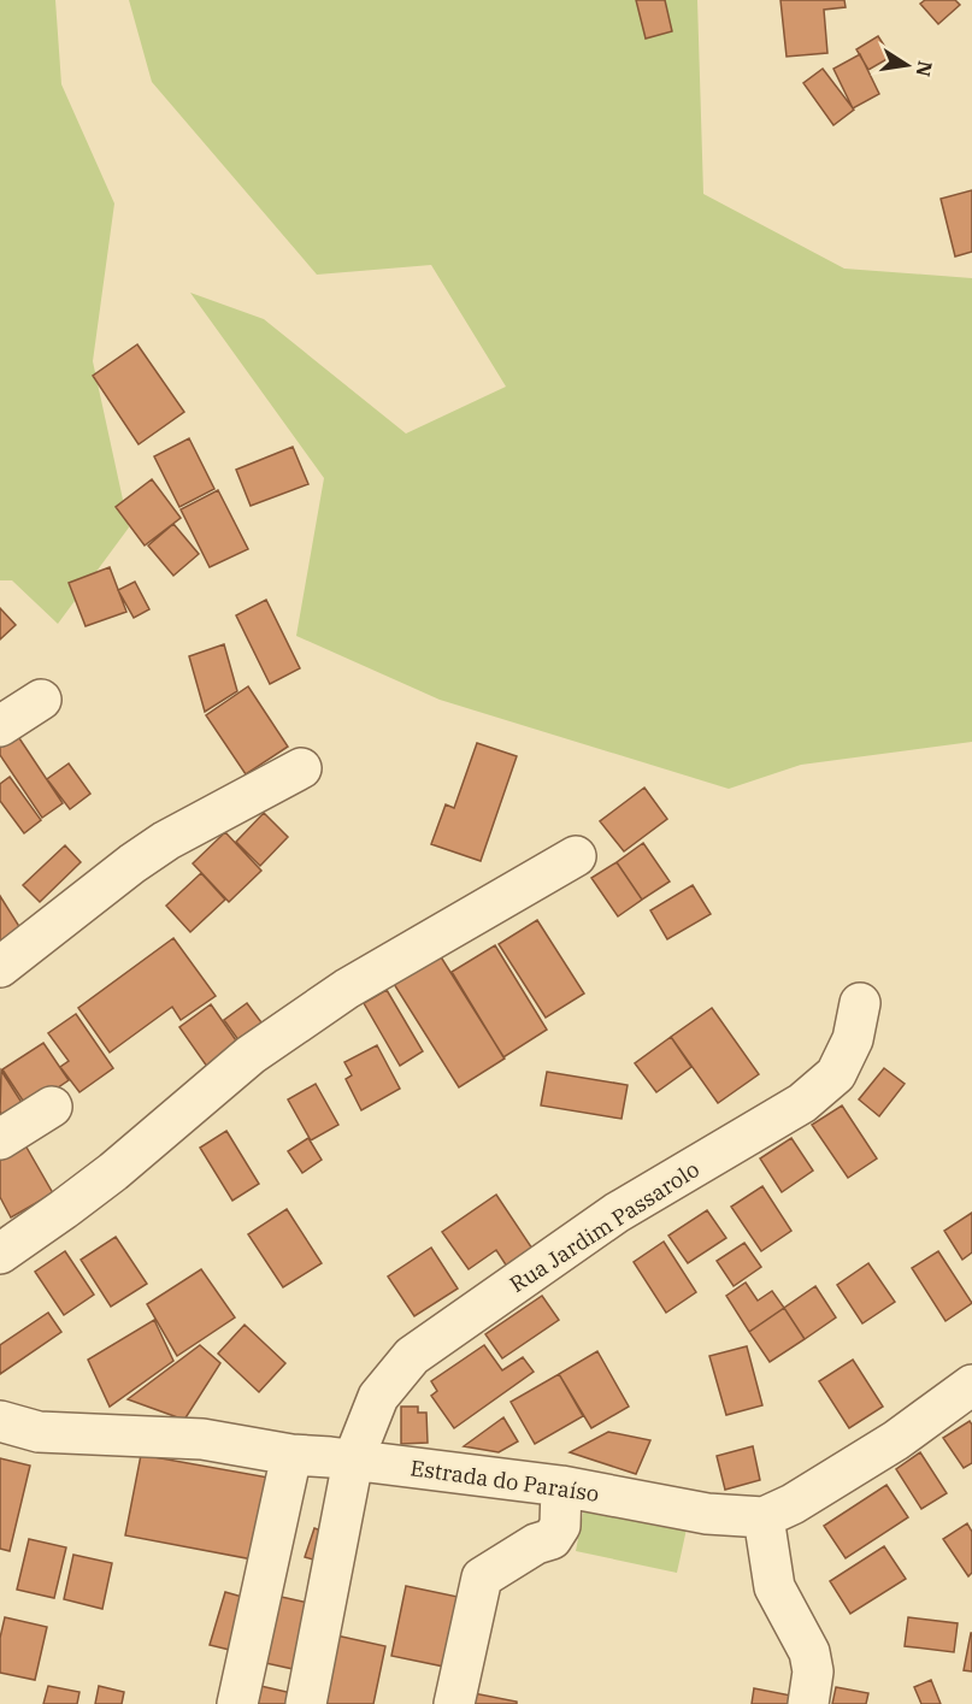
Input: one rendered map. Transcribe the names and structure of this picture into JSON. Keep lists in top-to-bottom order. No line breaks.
{"streets":{"street":["Rua Jardim Passarolo","Estrada do Paraíso"]},"crossings":[["Rua Jardim Passarolo","Estrada do Paraíso"]],"north":"right"}
